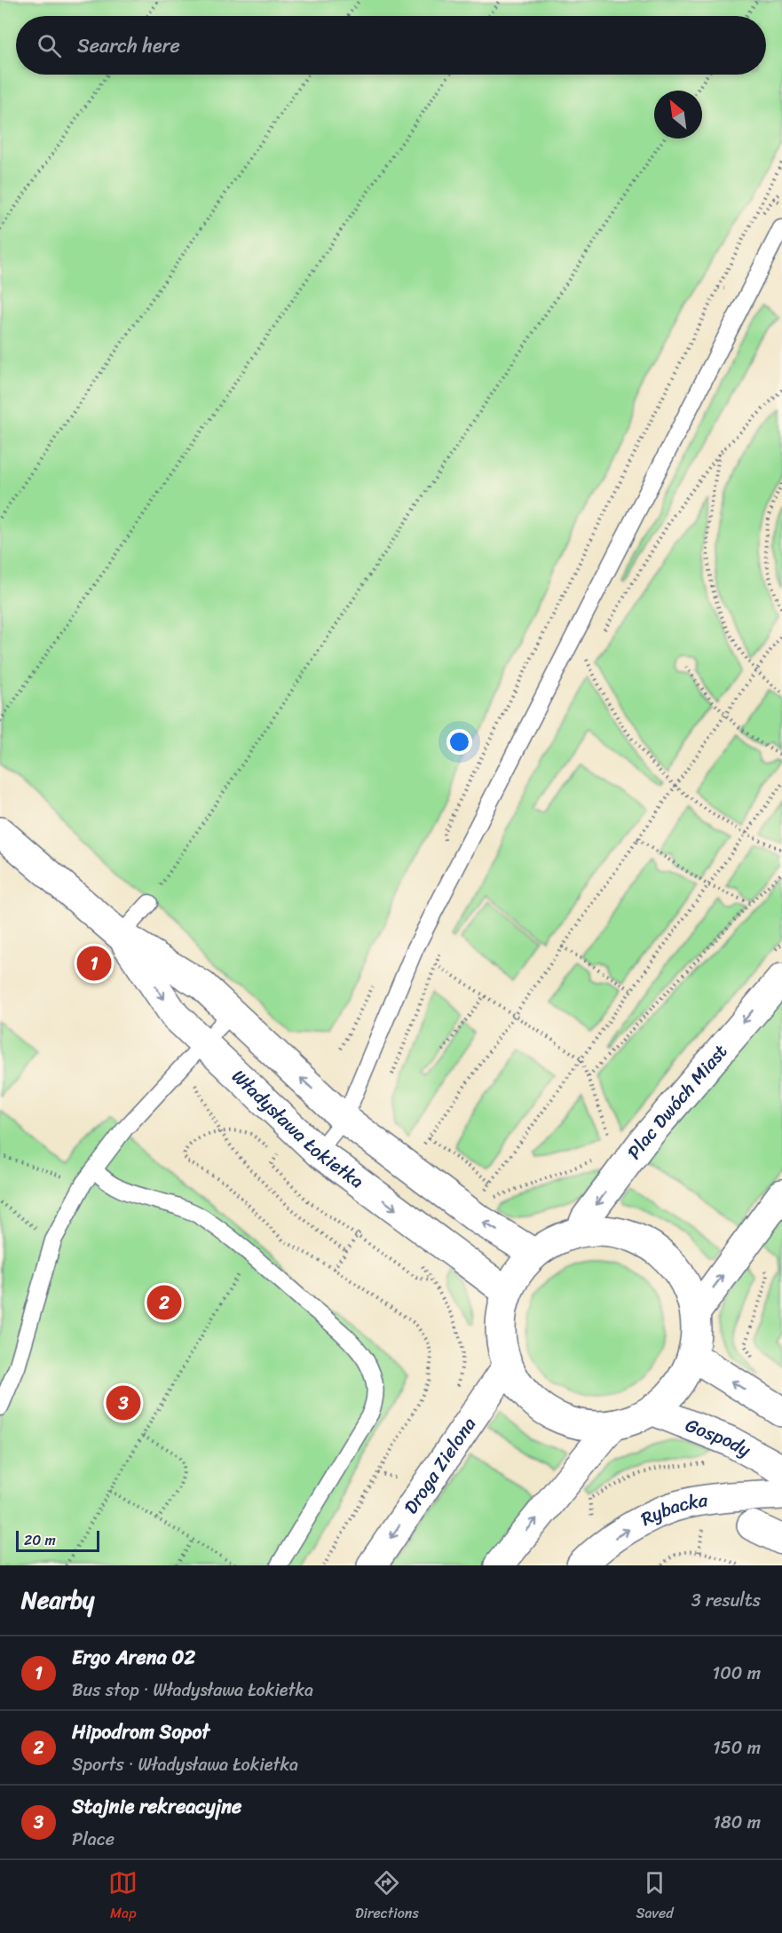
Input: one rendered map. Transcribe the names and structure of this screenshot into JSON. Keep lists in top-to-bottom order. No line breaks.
{"streets":{"street":["Plac Dwóch Miast","Władysława Łokietka","Gospody","Droga Zielona","Rybacka"]},"one_way":["Rybacka"],"scale_bar":"20 m","north":"top left","page":{"search":"Search here","pins":["1","2","3"],"scale":"20 m","heading":["Nearby","3 results"],"list":[{"mark":"1","name":"Ergo Arena 02","note":"Bus stop · Władysława Łokietka","value":"100 m"},{"mark":"2","name":"Hipodrom Sopot","note":"Sports · Władysława Łokietka","value":"150 m"},{"mark":"3","name":"Stajnie rekreacyjne","note":"Place","value":"180 m"}],"nav":["Map","Directions","Saved"]}}
